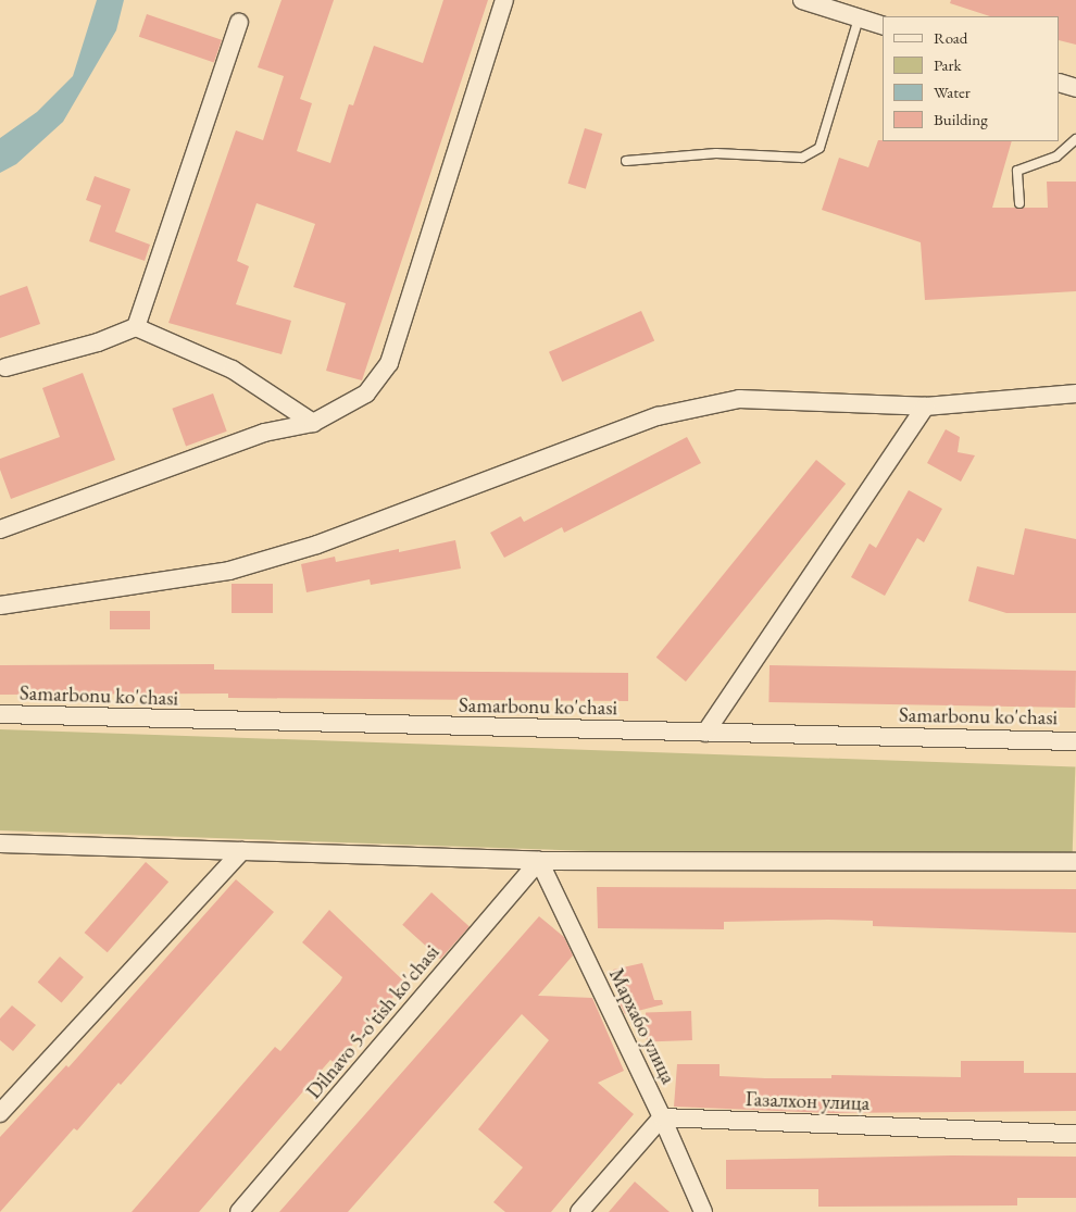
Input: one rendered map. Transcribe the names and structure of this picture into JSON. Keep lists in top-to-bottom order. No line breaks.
{"streets":{"street":["Samarbonu ko'chasi","Dilnavo 5-o'tish ko'chasi","Мархабо улица","Газалхон улица"]},"crossings":[["Dilnavo 5-o'tish ko'chasi","Мархабо улица"],["Мархабо улица","Газалхон улица"]],"legend":["Road","Park","Water","Building"]}
